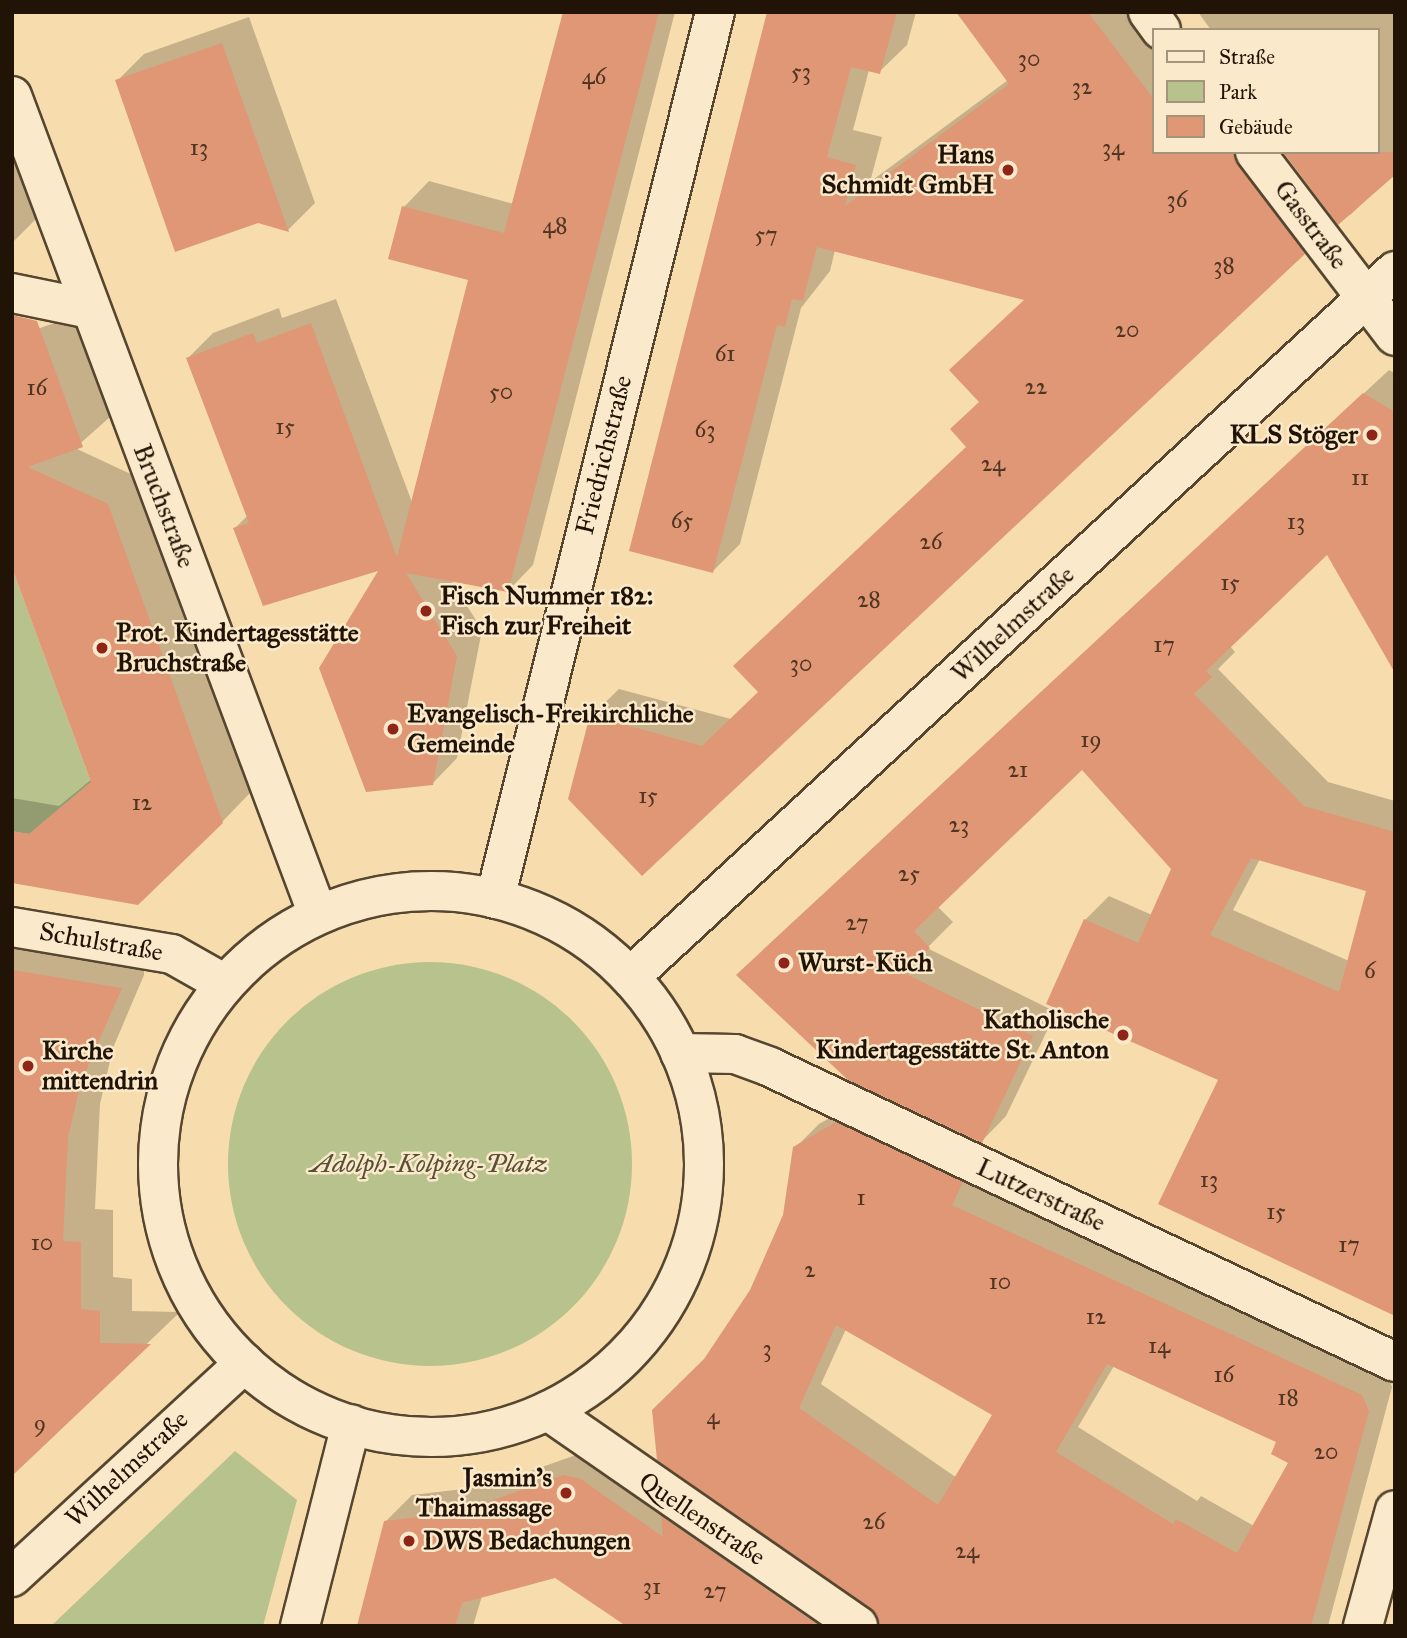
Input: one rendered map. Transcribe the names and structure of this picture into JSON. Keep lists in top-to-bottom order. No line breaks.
{"streets":{"street":["Gasstraße","Friedrichstraße","Bruchstraße","Wilhelmstraße","Schulstraße","Lutzerstraße","Quellenstraße"]},"crossings":[["Gasstraße","Wilhelmstraße"]],"parks":["Adolph-Kolping-Platz"],"places":["Hans Schmidt GmbH","KLS Stöger","Fisch Nummer 182: Fisch zur Freiheit","Prot. Kindertagesstätte Bruchstraße","Evangelisch-Freikirchliche Gemeinde","Wurst-Küch","Katholische Kindertagesstätte St. Anton","Kirche mittendrin","Jasmin’s Thaimassage","DWS Bedachungen"],"house_numbers":["30","53","46","32","13","34","36","48","57","38","20","61","22","16","50","15","63","24","11","65","13","26","15","28","17","30","19","21","15","12","23","25","27","6","13","1","15","10","17","2","10","12","14","3","16","18","4","9","20","26","24","31","27"],"legend":["Straße","Park","Gebäude"]}
